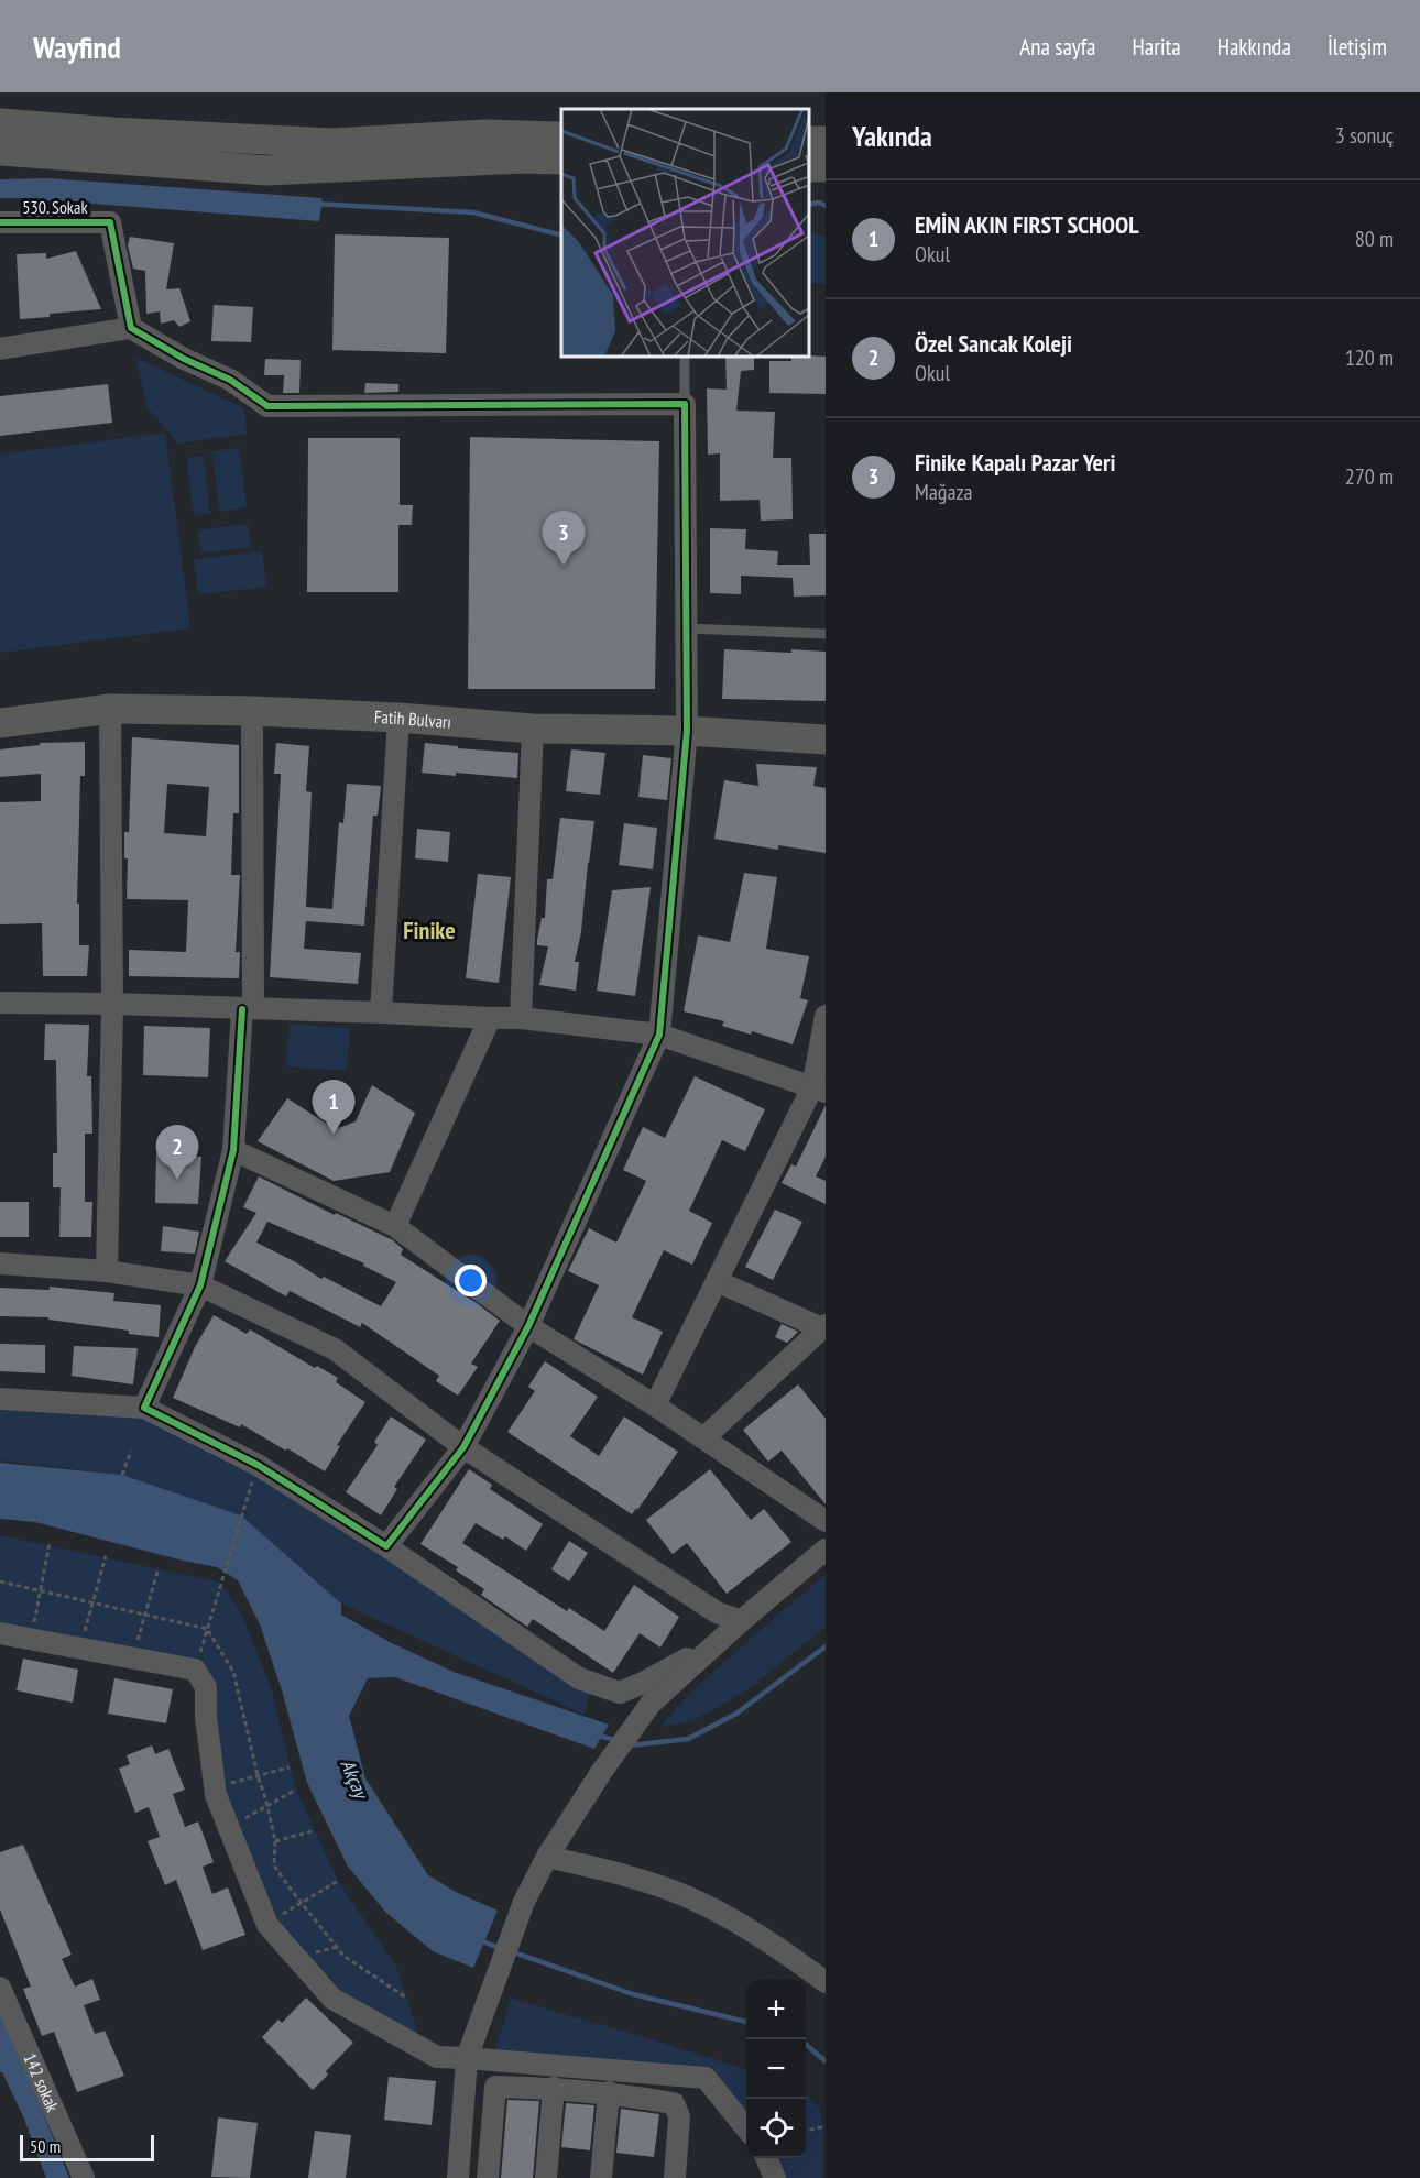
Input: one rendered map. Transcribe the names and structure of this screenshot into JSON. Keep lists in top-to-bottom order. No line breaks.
{"streets":{"street":["530. Sokak","Fatih Bulvarı","142 sokak"]},"districts":["Finike"],"water":["Akçay"],"scale_bar":"50 m","page":{"header":"Wayfind","nav":["Ana sayfa","Harita","Hakkında","İletişim"],"heading":["Yakında","3 sonuç"],"list":[{"mark":"1","name":"EMİN AKIN FIRST SCHOOL","note":"Okul","value":"80 m"},{"mark":"2","name":"Özel Sancak Koleji","note":"Okul","value":"120 m"},{"mark":"3","name":"Finike Kapalı Pazar Yeri","note":"Mağaza","value":"270 m"}],"pins":["3","1","2"],"map_buttons":["+","−"],"scale":"50 m"}}
